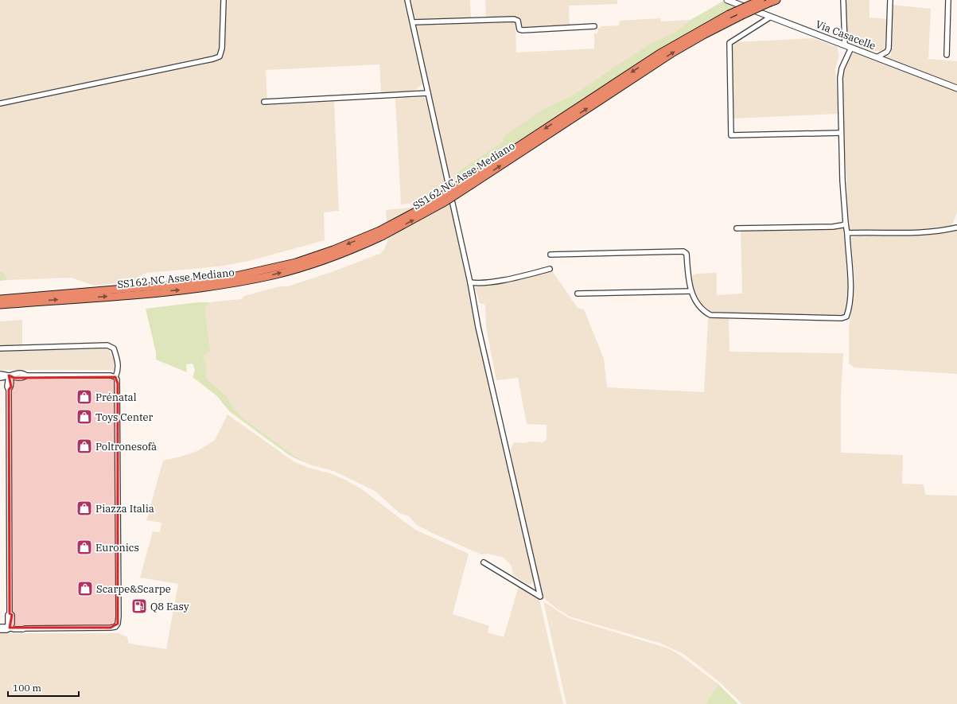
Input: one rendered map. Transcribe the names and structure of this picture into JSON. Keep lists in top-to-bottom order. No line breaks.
{"streets":{"highway":["SS162 NC Asse Mediano"],"street":["Via Casacelle"]},"places":{"shop":["Prénatal","Toys Center","Poltronesofà","Piazza Italia","Euronics","Scarpe&Scarpe"],"fuel station":["Q8 Easy"]},"scale_bar":"100 m"}
